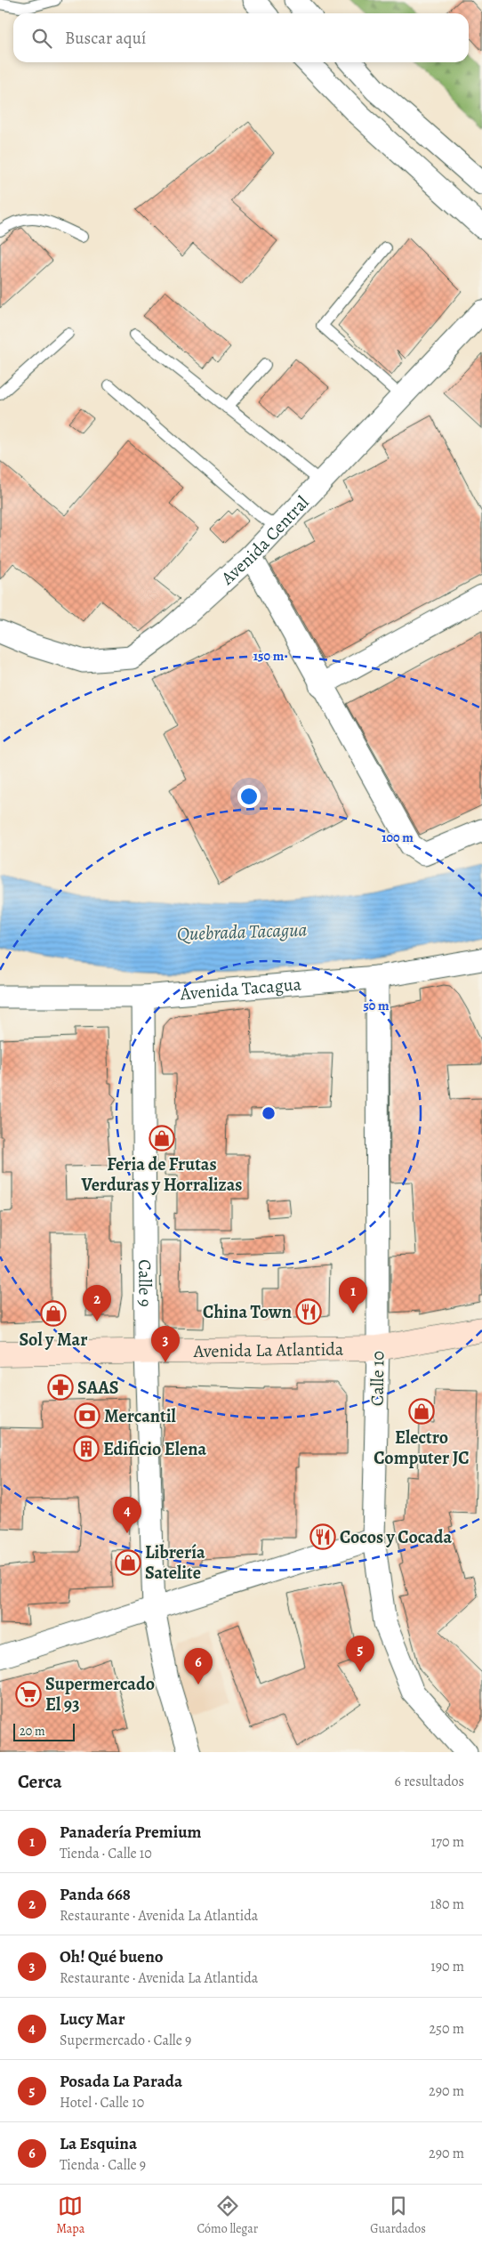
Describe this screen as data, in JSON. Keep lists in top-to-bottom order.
{
  "streets": {
    "street": [
      "Avenida Central",
      "Avenida Tacagua",
      "Calle 9",
      "Avenida La Atlantida",
      "Calle 10"
    ]
  },
  "crossings": [
    ["Avenida Tacagua", "Calle 9"],
    ["Avenida Tacagua", "Calle 10"],
    ["Calle 9", "Avenida La Atlantida"],
    ["Avenida La Atlantida", "Calle 10"]
  ],
  "water": ["Quebrada Tacagua"],
  "places": {
    "shop": [
      "Feria de Frutas Verduras y Horralizas",
      "Sol y Mar",
      "Electro Computer JC",
      "Librería Satelite"
    ],
    "restaurant": ["China Town", "Cocos y Cocada"],
    "pharmacy": ["SAAS"],
    "bank": ["Mercantil"],
    "building": ["Edificio Elena"],
    "supermarket": ["Supermercado El 93"]
  },
  "scale_bar": "20 m",
  "page": {
    "search": "Buscar aquí",
    "pins": [
      "1",
      "2",
      "3",
      "4",
      "5",
      "6"
    ],
    "scale": "20 m",
    "heading": ["Cerca", "6 resultados"],
    "list": [
      {
        "mark": "1",
        "name": "Panadería Premium",
        "note": "Tienda · Calle 10",
        "value": "170 m"
      },
      {
        "mark": "2",
        "name": "Panda 668",
        "note": "Restaurante · Avenida La Atlantida",
        "value": "180 m"
      },
      {
        "mark": "3",
        "name": "Oh! Qué bueno",
        "note": "Restaurante · Avenida La Atlantida",
        "value": "190 m"
      },
      {
        "mark": "4",
        "name": "Lucy Mar",
        "note": "Supermercado · Calle 9",
        "value": "250 m"
      },
      {
        "mark": "5",
        "name": "Posada La Parada",
        "note": "Hotel · Calle 10",
        "value": "290 m"
      },
      {
        "mark": "6",
        "name": "La Esquina",
        "note": "Tienda · Calle 9",
        "value": "290 m"
      }
    ],
    "nav": ["Mapa", "Cómo llegar", "Guardados"]
  },
  "rings": ["150 m", "100 m", "50 m"]
}
